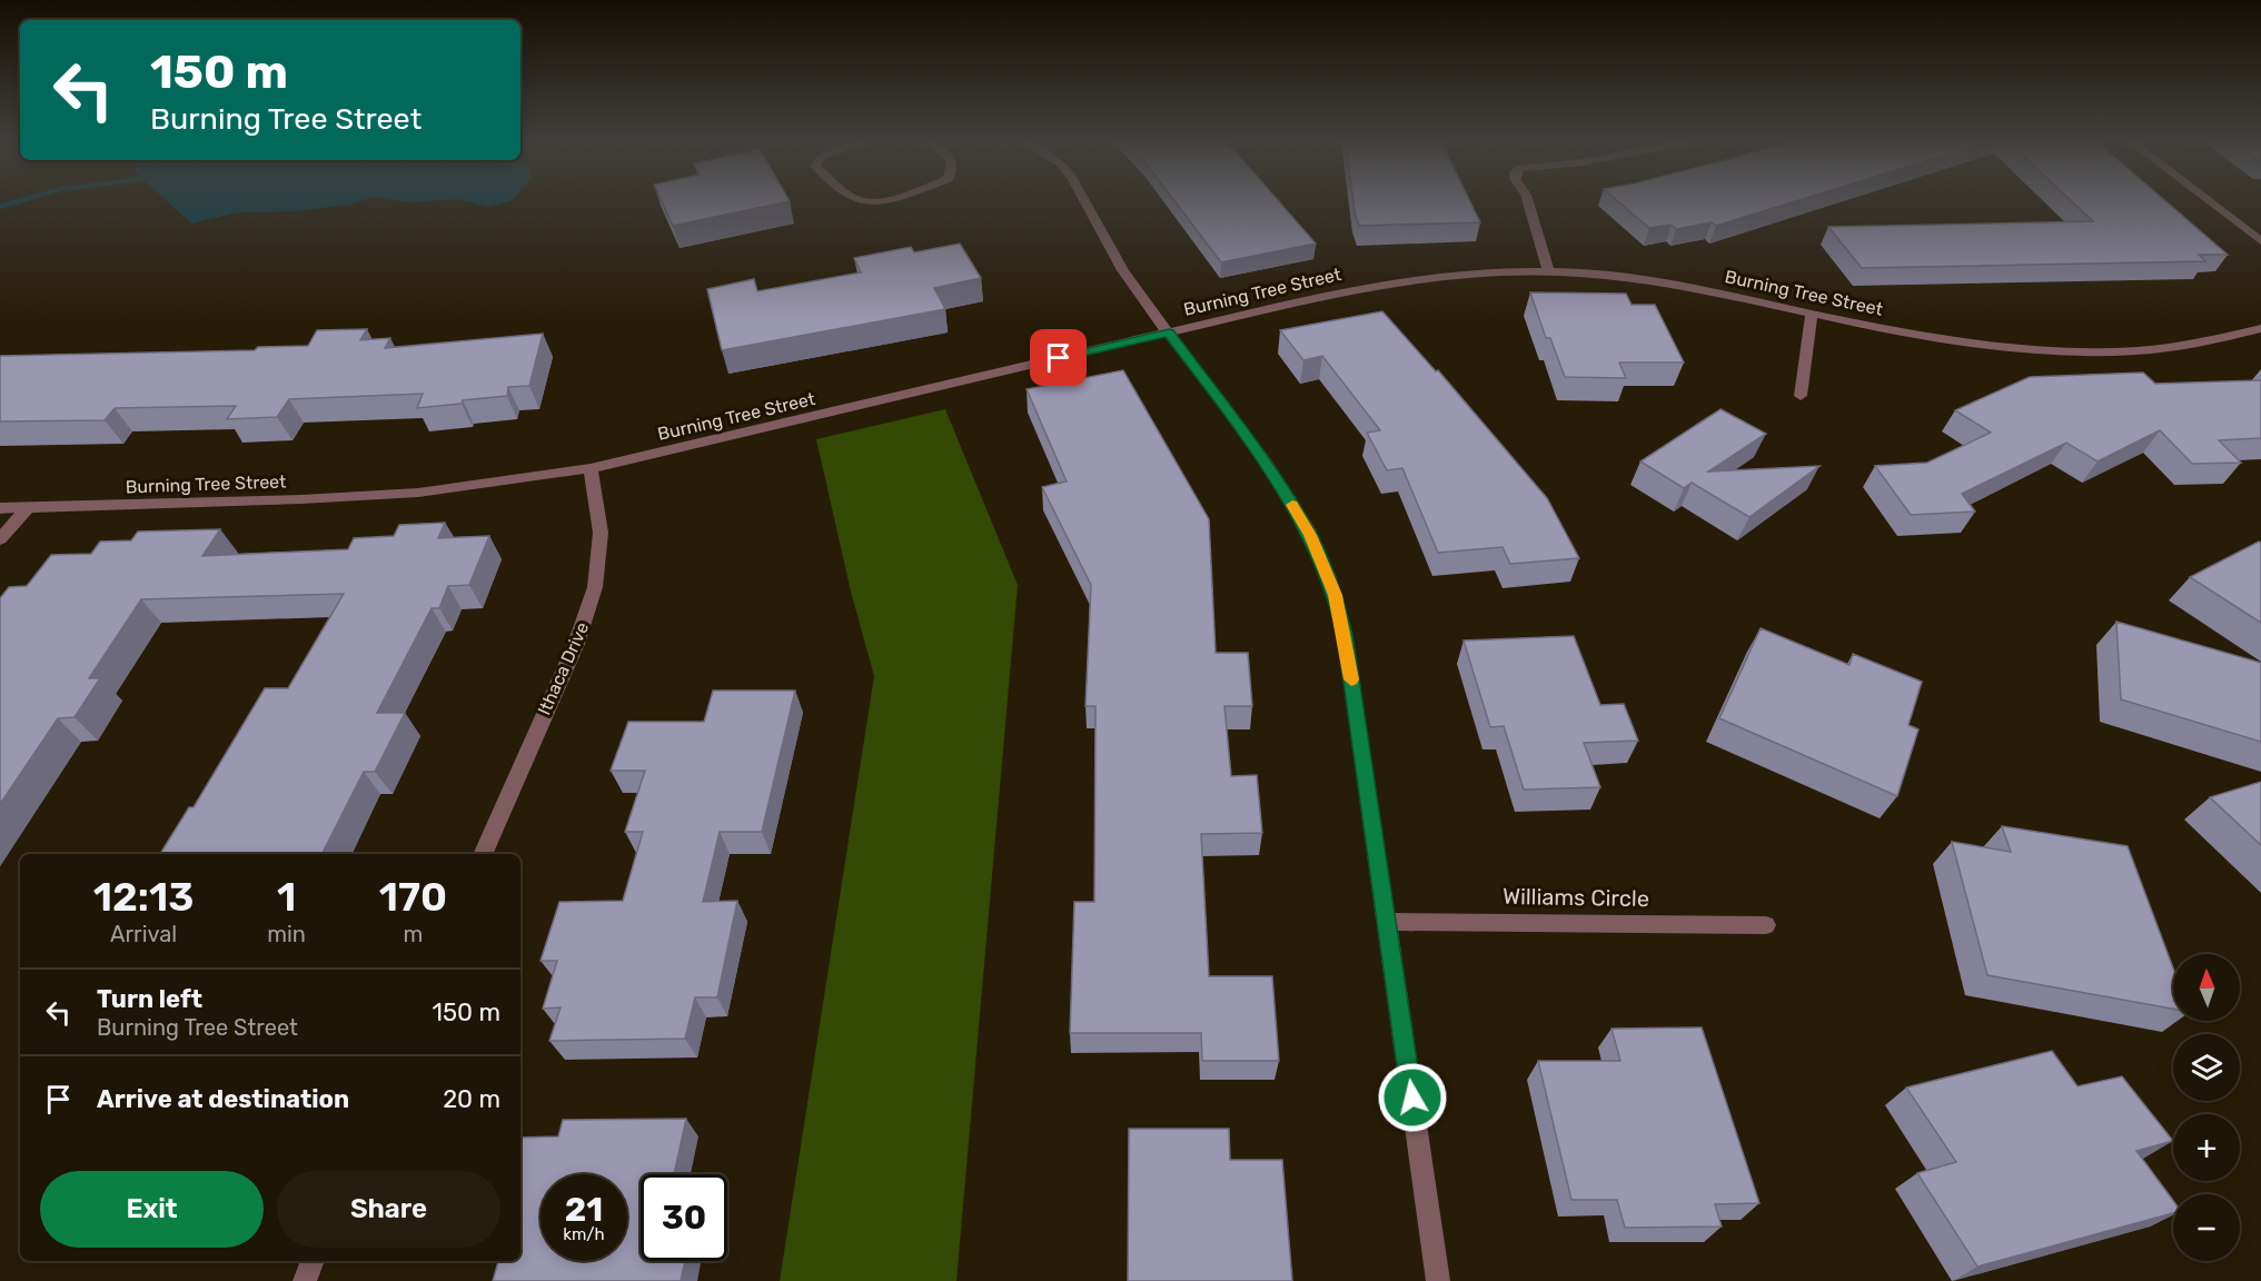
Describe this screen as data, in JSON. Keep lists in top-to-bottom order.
{
  "streets": {
    "street": ["Burning Tree Street", "Ithaca Drive", "Williams Circle"]
  },
  "crossings": [
    ["Burning Tree Street", "Ithaca Drive"]
  ],
  "north": "top",
  "page": {
    "turn": ["150 m", "Burning Tree Street"],
    "eta": [
      "12:13",
      "Arrival",
      "1",
      "min",
      "170",
      "m"
    ],
    "map_buttons": ["+", "−"],
    "list": [
      {
        "name": "Turn left",
        "note": "Burning Tree Street",
        "value": "150 m"
      },
      {
        "name": "Arrive at destination",
        "value": "20 m"
      }
    ],
    "buttons": ["Exit", "Share"],
    "speed": "21 km/h",
    "limit": "30"
  }
}
